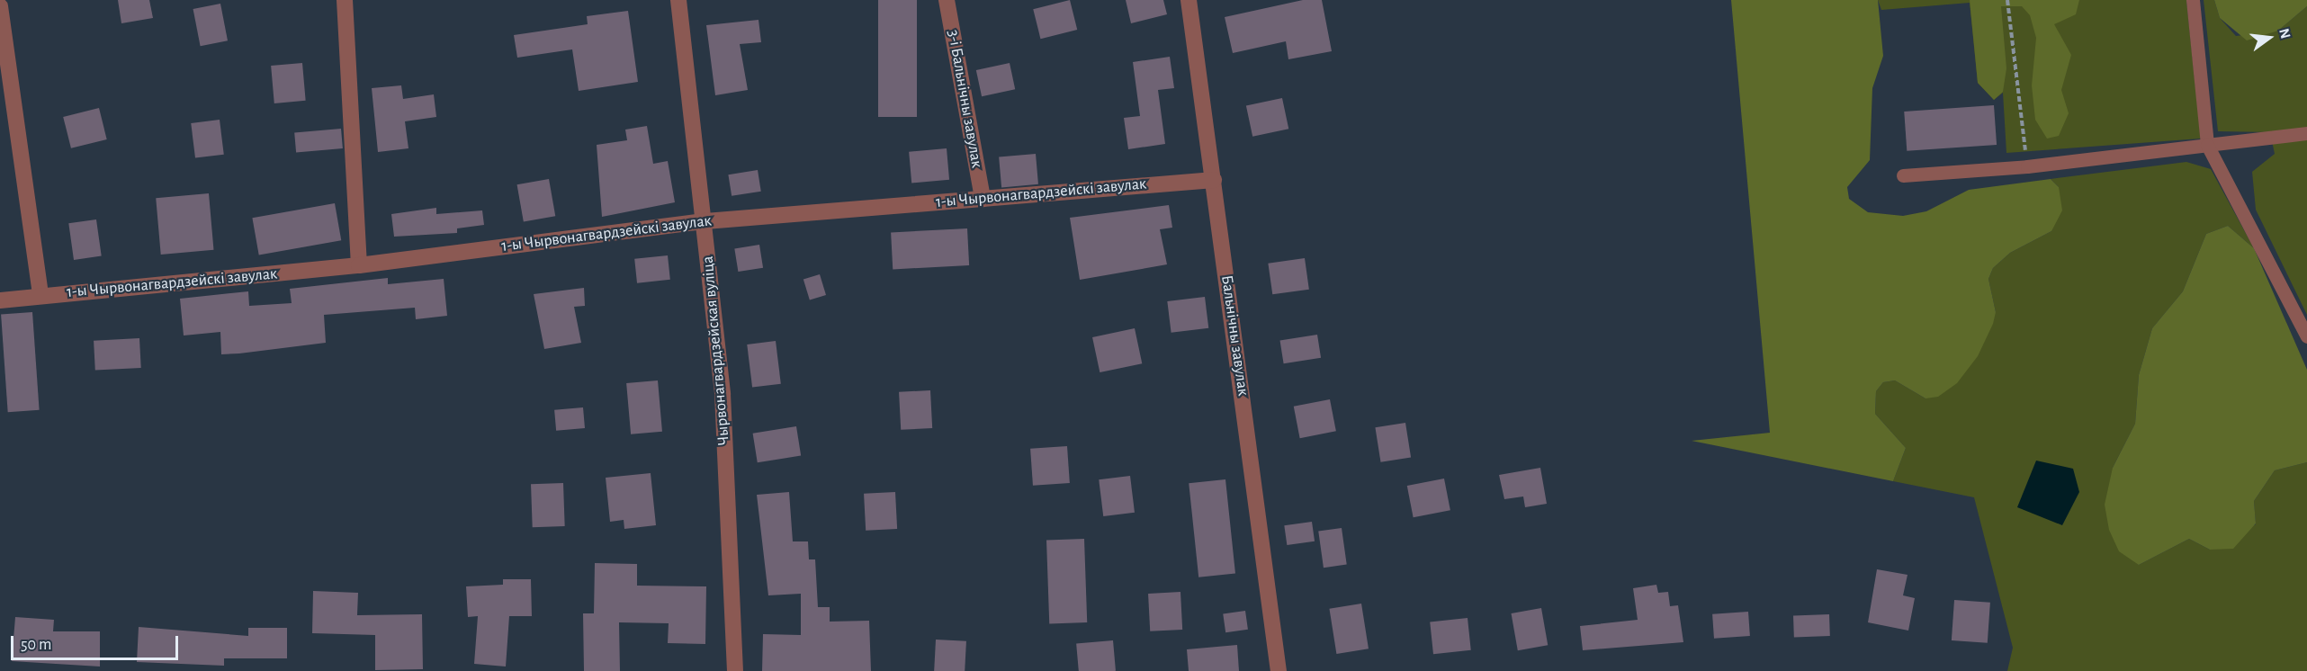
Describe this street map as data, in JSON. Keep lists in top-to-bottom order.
{
  "streets": {
    "street": [
      "3-і Бальнічны завулак",
      "1-ы Чырвонагвардзейскі завулак",
      "Бальнічны завулак",
      "Чырвонагвардзейская вуліца"
    ]
  },
  "crossings": [
    ["3-і Бальнічны завулак", "1-ы Чырвонагвардзейскі завулак"],
    ["1-ы Чырвонагвардзейскі завулак", "Бальнічны завулак"],
    ["1-ы Чырвонагвардзейскі завулак", "Чырвонагвардзейская вуліца"]
  ],
  "scale_bar": "50 m",
  "north": "right"
}
